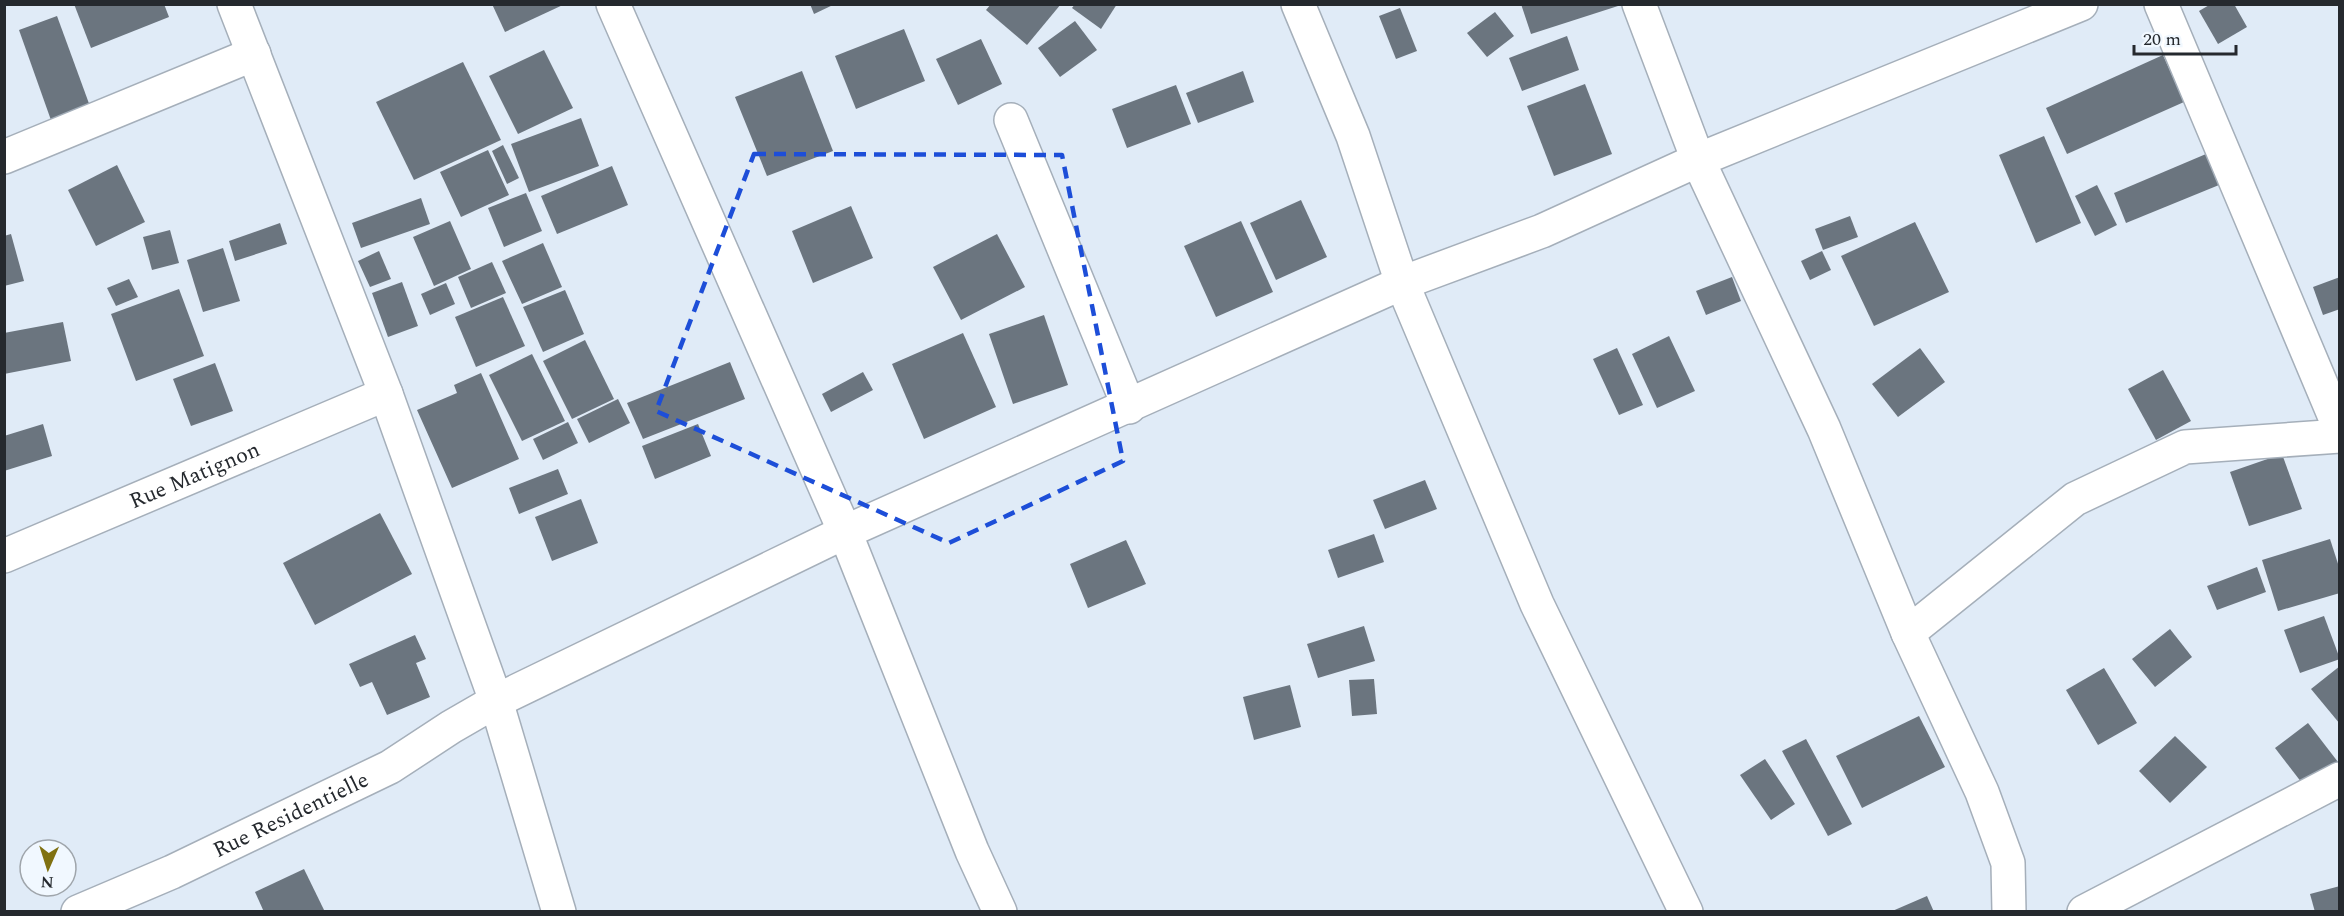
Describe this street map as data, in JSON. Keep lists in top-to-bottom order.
{
  "streets": {
    "street": ["Rue Matignon", "Rue Residentielle"]
  },
  "scale_bar": "20 m",
  "north": "bottom"
}
